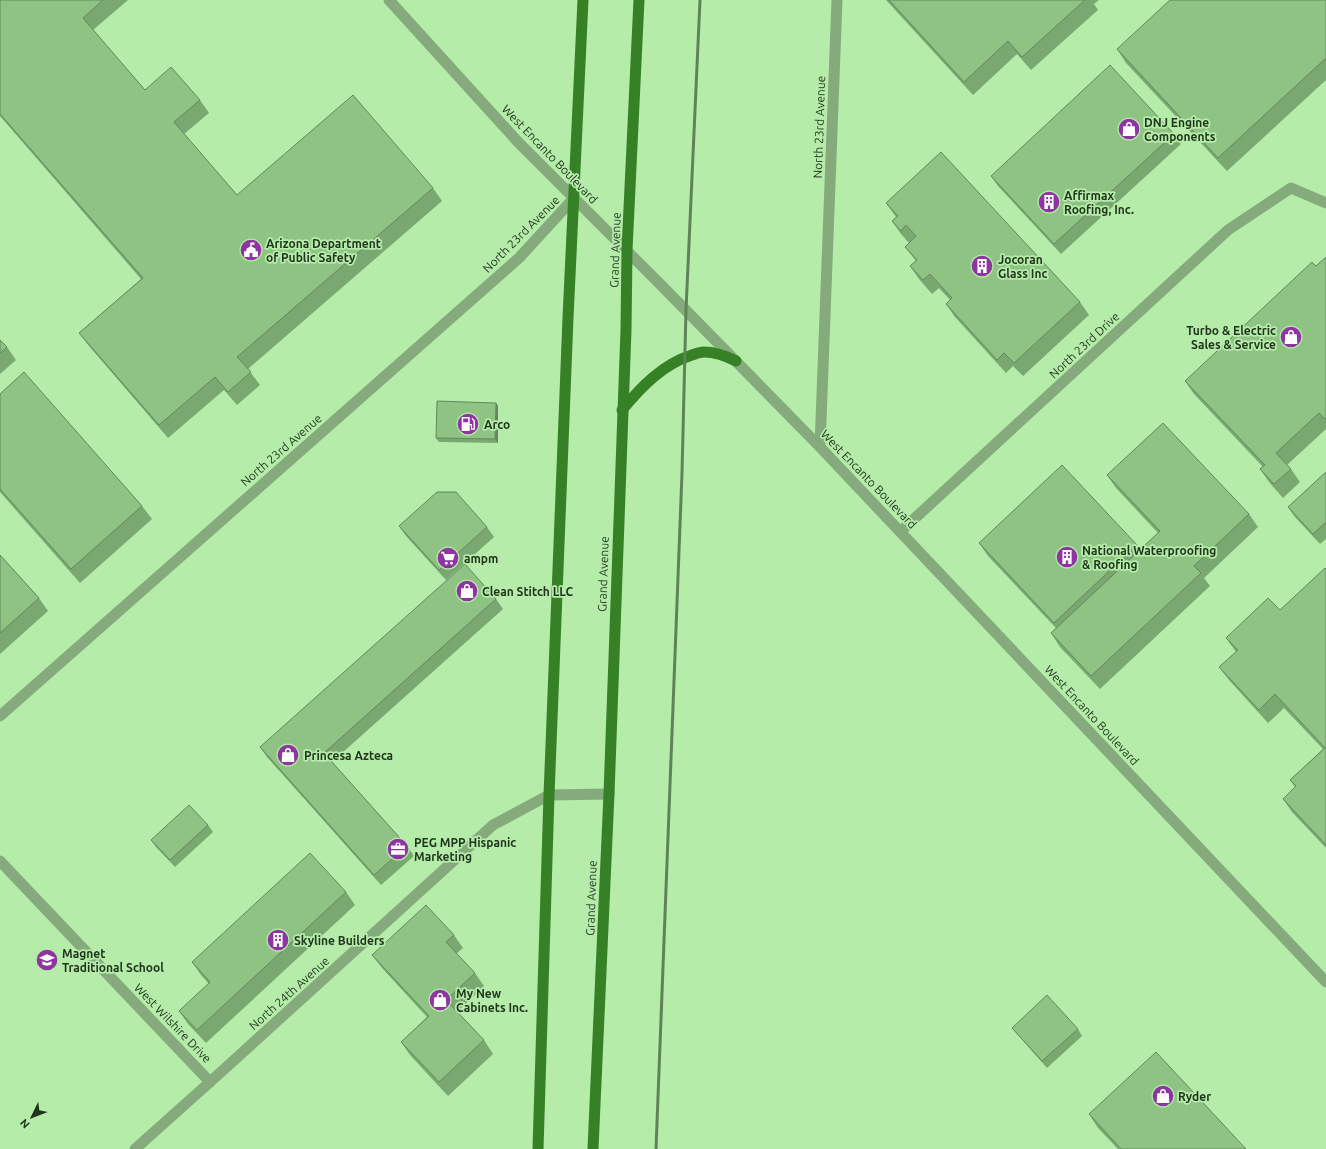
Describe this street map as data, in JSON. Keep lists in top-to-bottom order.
{
  "streets": {
    "main road": ["Grand Avenue"],
    "street": [
      "North 23rd Avenue",
      "West Encanto Boulevard",
      "North 23rd Drive",
      "North 24th Avenue",
      "West Wilshire Drive"
    ]
  },
  "crossings": [
    ["North 23rd Avenue", "West Encanto Boulevard"],
    ["West Encanto Boulevard", "Grand Avenue"],
    ["West Encanto Boulevard", "North 23rd Drive"],
    ["Grand Avenue", "North 24th Avenue"],
    ["North 24th Avenue", "West Wilshire Drive"]
  ],
  "places": {
    "shop": [
      "DNJ Engine Components",
      "Turbo & Electric Sales & Service",
      "Clean Stitch LLC",
      "Princesa Azteca",
      "My New Cabinets Inc.",
      "Ryder"
    ],
    "building": [
      "Affirmax Roofing, Inc.",
      "Jocoran Glass Inc",
      "National Waterproofing & Roofing",
      "Skyline Builders"
    ],
    "public building": ["Arizona Department of Public Safety"],
    "fuel station": ["Arco"],
    "supermarket": ["ampm"],
    "office": ["PEG MPP Hispanic Marketing"],
    "school or university": ["Magnet Traditional School"]
  },
  "north": "bottom left"
}
